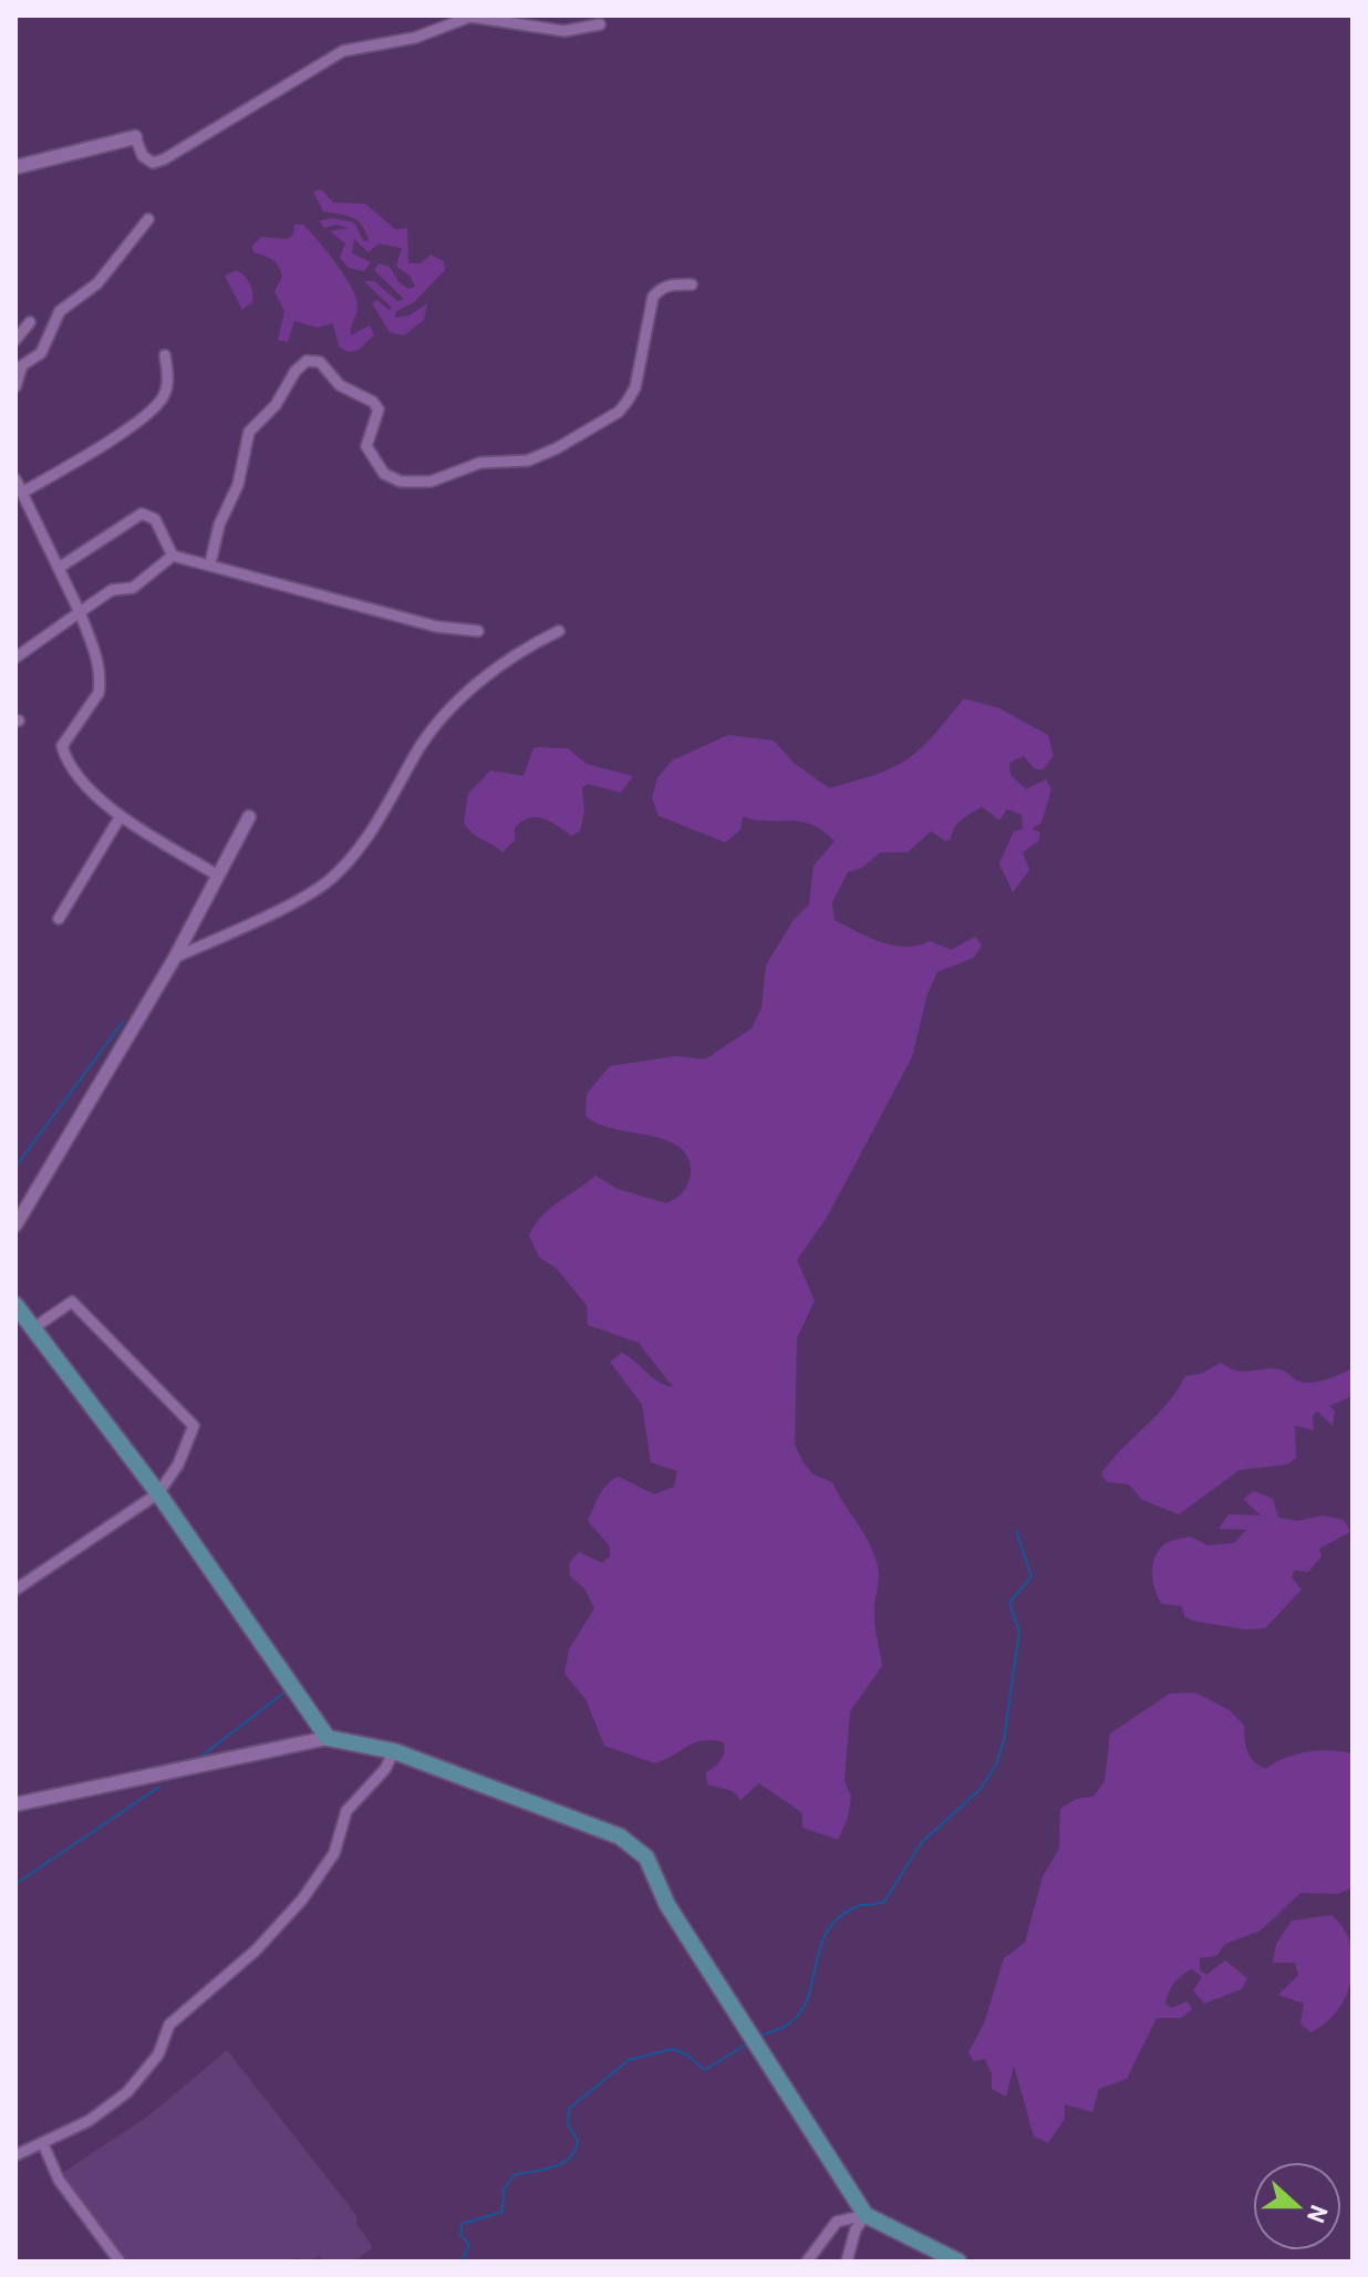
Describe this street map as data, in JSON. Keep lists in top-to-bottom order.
{
  "north": "right"
}
